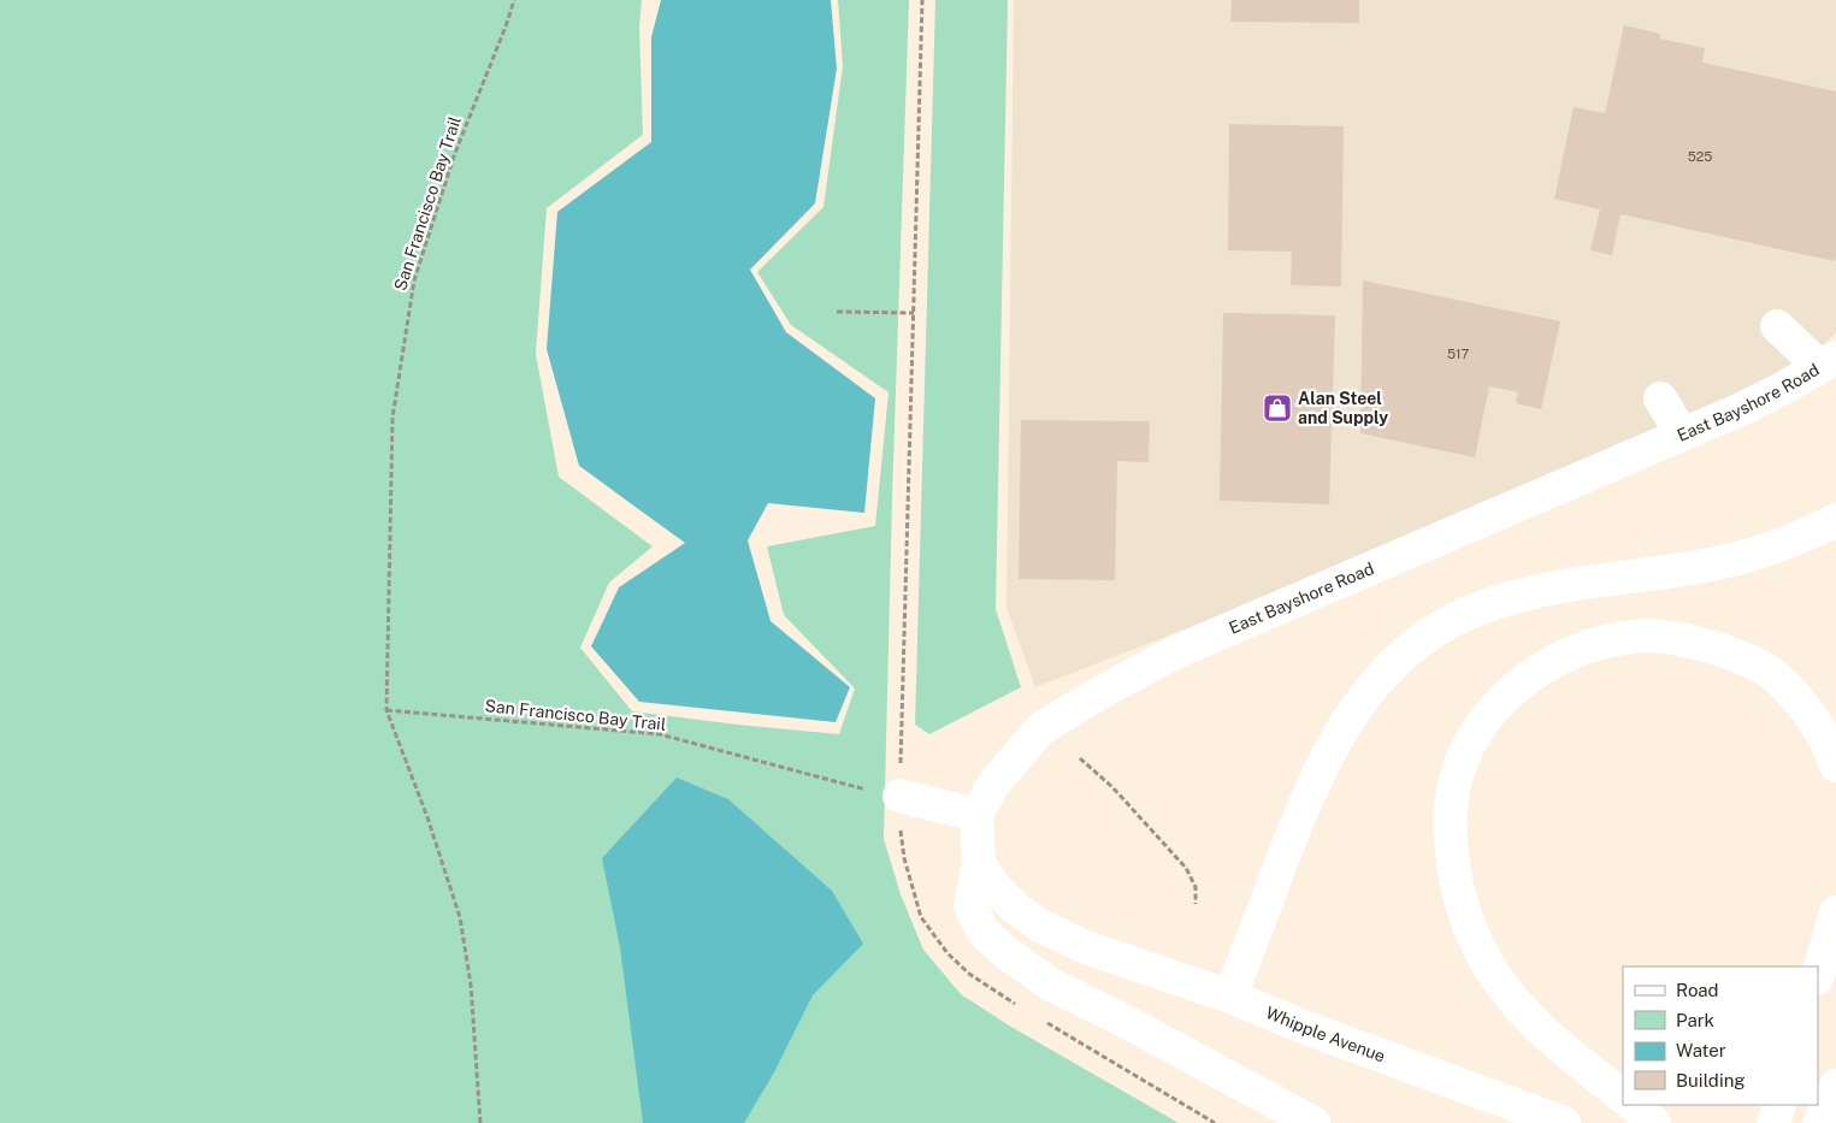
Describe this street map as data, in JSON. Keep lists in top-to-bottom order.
{
  "streets": {
    "main road": ["East Bayshore Road", "Whipple Avenue"],
    "path": ["San Francisco Bay Trail"]
  },
  "crossings": [
    ["East Bayshore Road", "Whipple Avenue"]
  ],
  "places": {
    "shop": ["Alan Steel and Supply"]
  },
  "house_numbers": ["525", "517"],
  "legend": [
    "Road",
    "Park",
    "Water",
    "Building"
  ]
}
